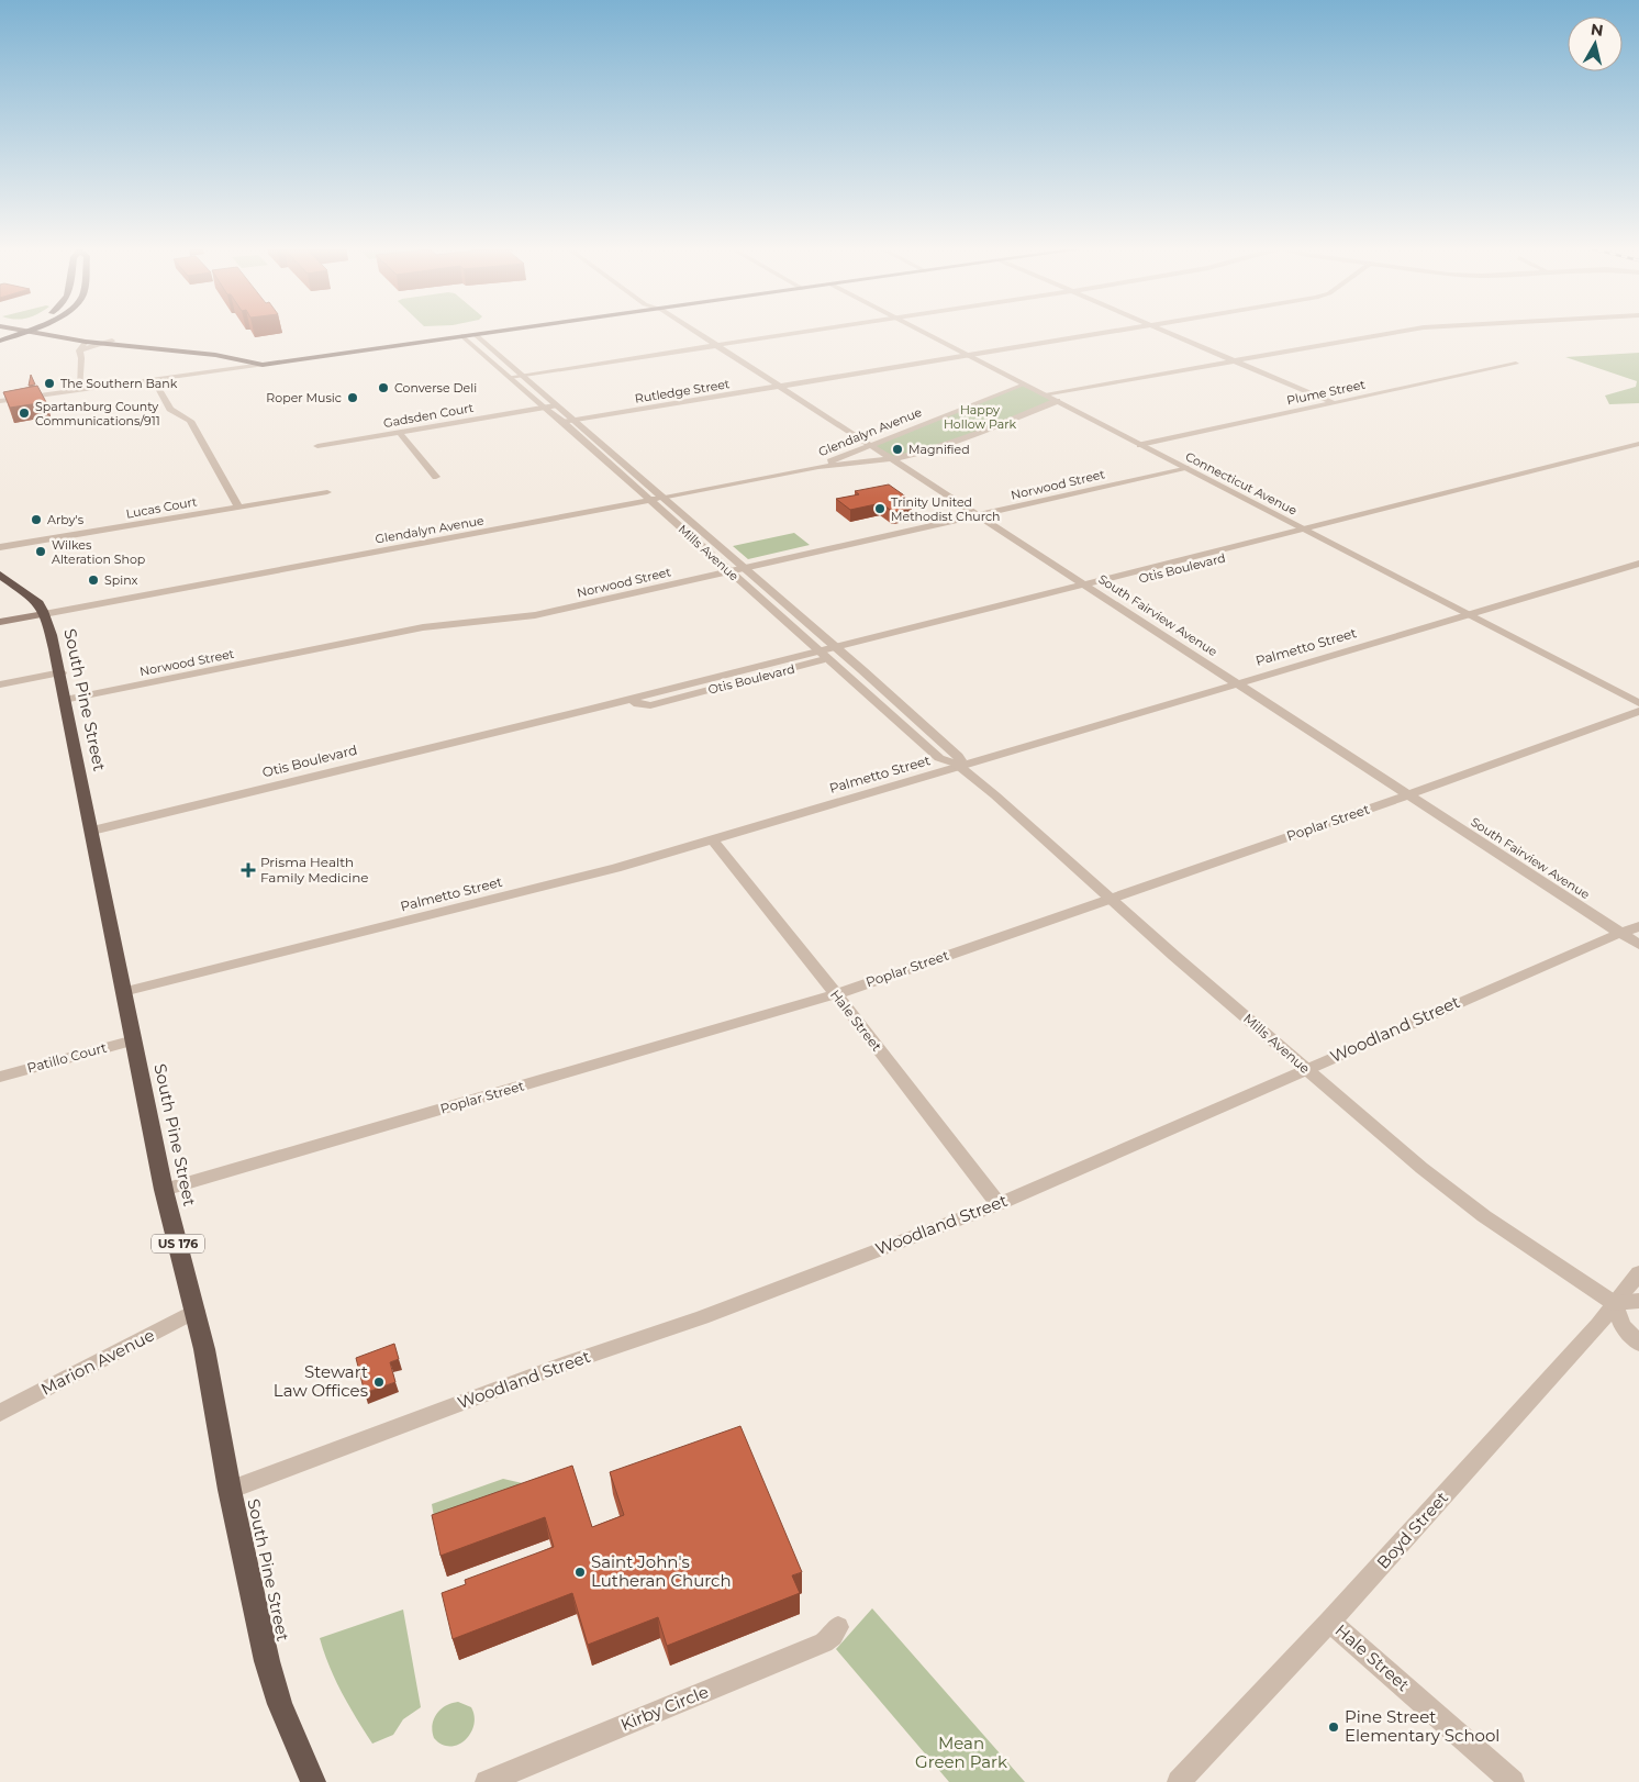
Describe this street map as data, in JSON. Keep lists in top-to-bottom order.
{
  "streets": {
    "highway": ["South Pine Street", "US 176"],
    "street": [
      "Rutledge Street",
      "Plume Street",
      "Gadsden Court",
      "Glendalyn Avenue",
      "Connecticut Avenue",
      "Norwood Street",
      "Lucas Court",
      "Mills Avenue",
      "Otis Boulevard",
      "South Fairview Avenue",
      "Palmetto Street",
      "Poplar Street",
      "Hale Street",
      "Woodland Street",
      "Patillo Court",
      "Marion Avenue",
      "Boyd Street",
      "Kirby Circle"
    ]
  },
  "crossings": [
    ["Rutledge Street", "Connecticut Avenue"],
    ["Rutledge Street", "Mills Avenue"],
    ["Rutledge Street", "South Fairview Avenue"],
    ["Plume Street", "Connecticut Avenue"],
    ["Gadsden Court", "Mills Avenue"],
    ["Glendalyn Avenue", "Connecticut Avenue"],
    ["Glendalyn Avenue", "Mills Avenue"],
    ["Glendalyn Avenue", "South Fairview Avenue"],
    ["Glendalyn Avenue", "South Pine Street"],
    ["Connecticut Avenue", "Norwood Street"],
    ["Connecticut Avenue", "Otis Boulevard"],
    ["Connecticut Avenue", "Palmetto Street"],
    ["Norwood Street", "Mills Avenue"],
    ["Norwood Street", "South Fairview Avenue"],
    ["Norwood Street", "South Pine Street"],
    ["Mills Avenue", "Otis Boulevard"],
    ["Mills Avenue", "Palmetto Street"],
    ["Mills Avenue", "Poplar Street"],
    ["Mills Avenue", "Woodland Street"],
    ["Mills Avenue", "Boyd Street"],
    ["Otis Boulevard", "South Fairview Avenue"],
    ["Otis Boulevard", "South Pine Street"],
    ["South Fairview Avenue", "Palmetto Street"],
    ["South Fairview Avenue", "Poplar Street"],
    ["South Fairview Avenue", "Woodland Street"],
    ["Palmetto Street", "South Pine Street"],
    ["Palmetto Street", "Hale Street"],
    ["South Pine Street", "Poplar Street"],
    ["South Pine Street", "Woodland Street"],
    ["South Pine Street", "Patillo Court"],
    ["South Pine Street", "Marion Avenue"],
    ["Poplar Street", "Hale Street"],
    ["Hale Street", "Woodland Street"],
    ["Hale Street", "Boyd Street"]
  ],
  "parks": ["Happy Hollow Park", "Mean Green Park"],
  "places": {
    "other": [
      "The Southern Bank",
      "Converse Deli",
      "Roper Music",
      "Spartanburg County Communications/911",
      "Magnified",
      "Trinity United Methodist Church",
      "Arby's",
      "Wilkes Alteration Shop",
      "Spinx",
      "Stewart Law Offices",
      "Saint John's Lutheran Church",
      "Pine Street Elementary School"
    ],
    "health": ["Prisma Health Family Medicine"]
  },
  "north": "top"
}
